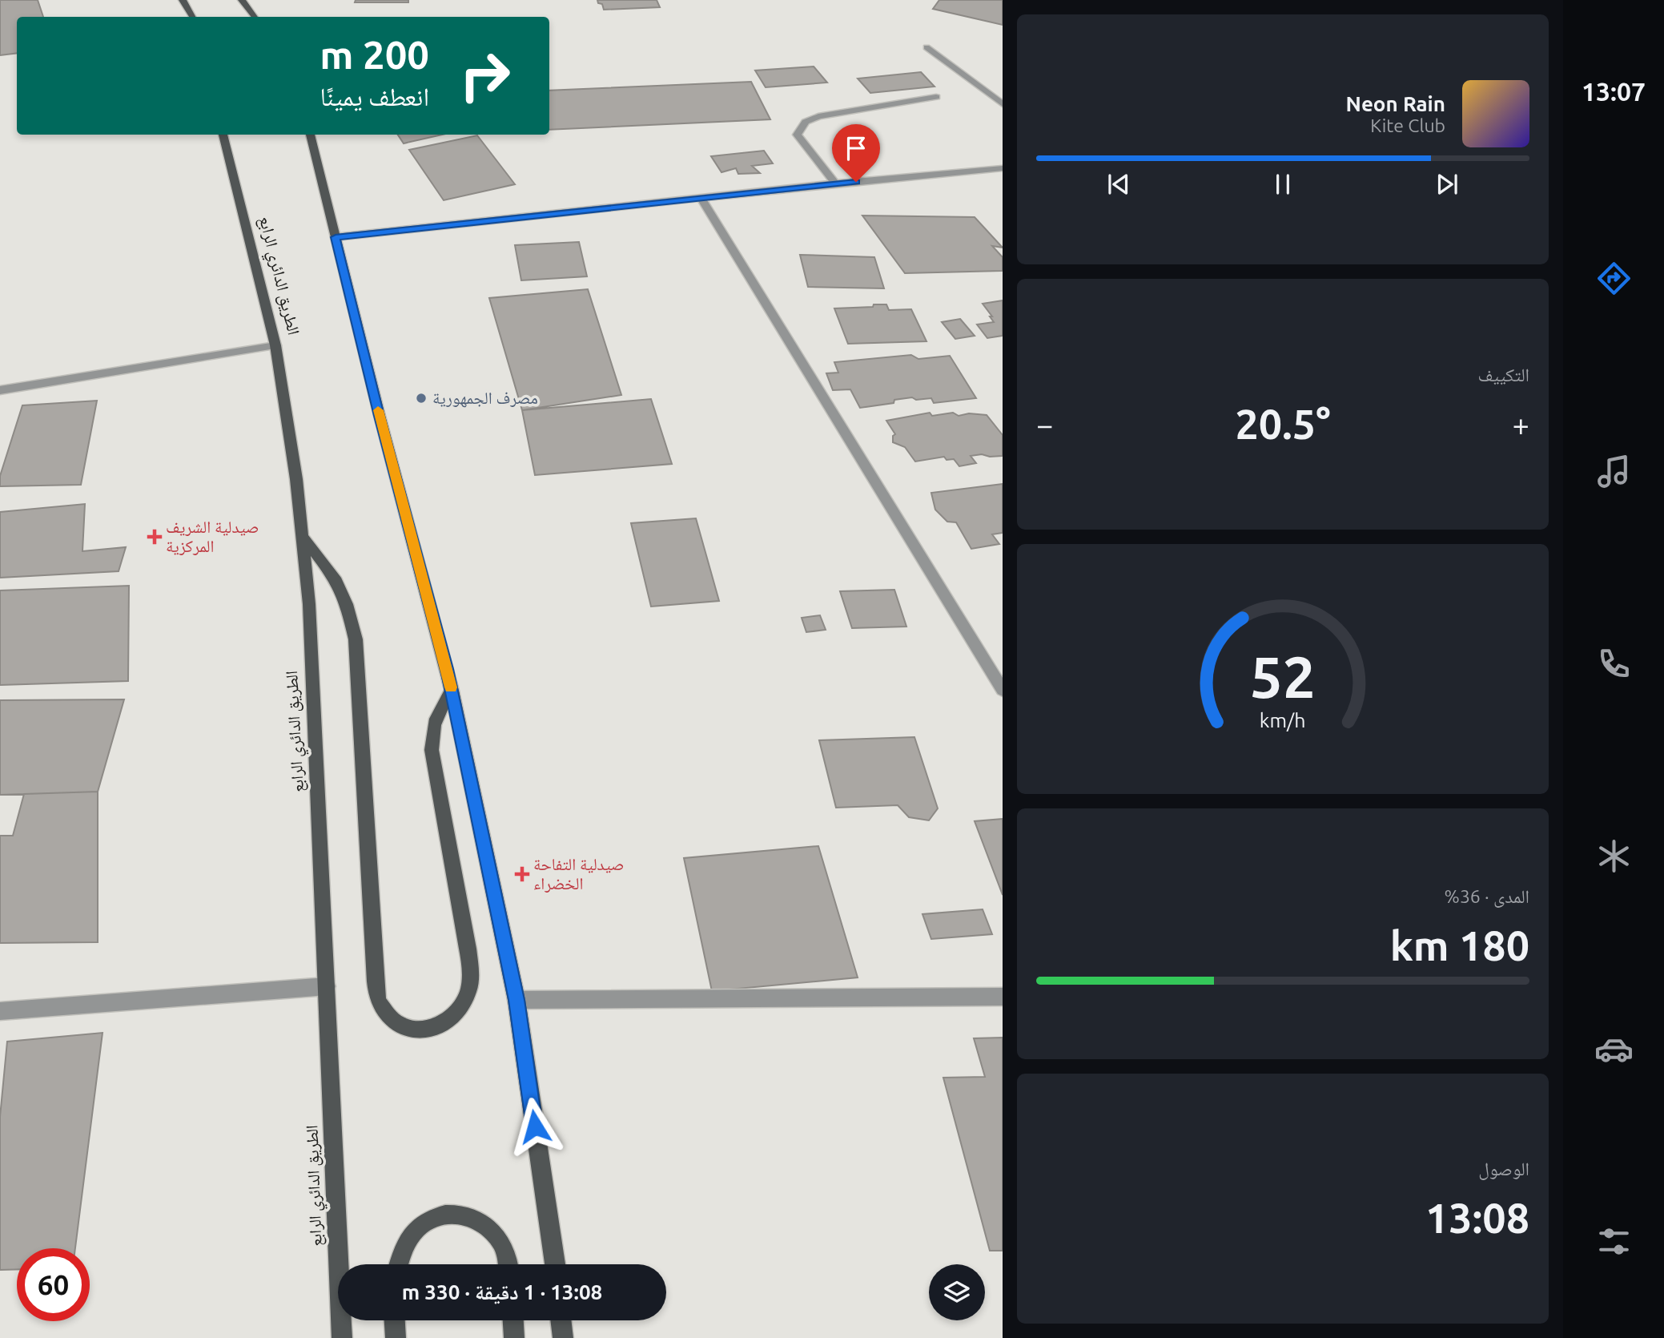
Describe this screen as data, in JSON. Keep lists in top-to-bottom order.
{
  "streets": {
    "main road": ["الطريق الدائري الرابع"]
  },
  "places": {
    "other": ["مصرف الجمهورية"],
    "health": ["صيدلية الشريف المركزية", "صيدلية التفاحة الخضراء"]
  },
  "page": {
    "tabs": "13:07",
    "turn": ["200 m", "انعطف يمينًا"],
    "song": ["Neon Rain", "Kite Club"],
    "tile": [
      "التكييف",
      ["المدى · 36%", "180 km"],
      ["الوصول", "13:08"]
    ],
    "heat": ["−", "20.5°", "+"],
    "limit": "60",
    "trip": "13:08 · 1 دقيقة · 330 m",
    "gauge": ["52", "km/h"]
  }
}
